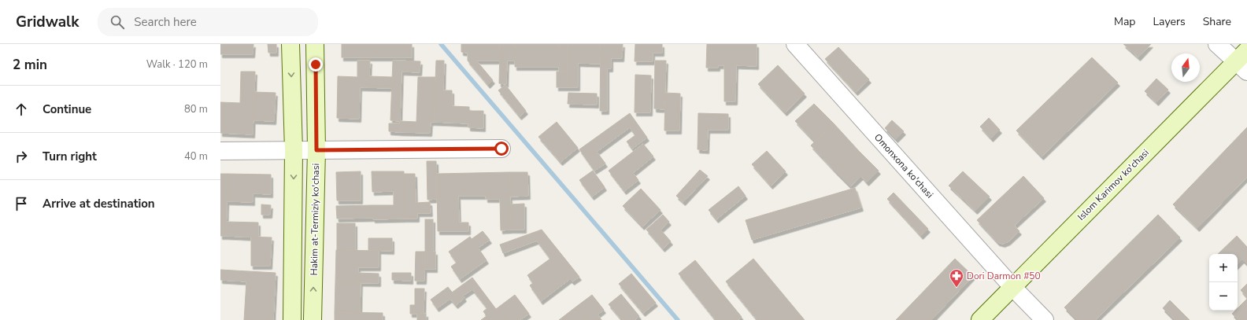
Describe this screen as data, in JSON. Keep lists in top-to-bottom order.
{
  "streets": {
    "main road": ["Islom Karimov ko'chasi", "Hakim at-Termiziy ko'chasi"],
    "street": ["Omonxona ko'chasi"]
  },
  "crossings": [
    ["Omonxona ko'chasi", "Islom Karimov ko'chasi"]
  ],
  "places": {
    "pharmacy": ["Dori Darmon #50"]
  },
  "north": "top",
  "page": {
    "header": "Gridwalk",
    "search": "Search here",
    "nav": ["Map", "Layers", "Share"],
    "heading": ["2 min", "Walk · 120 m"],
    "list": [
      ["Continue", "80 m"],
      ["Turn right", "40 m"],
      "Arrive at destination"
    ],
    "map_buttons": ["+", "−"]
  }
}
